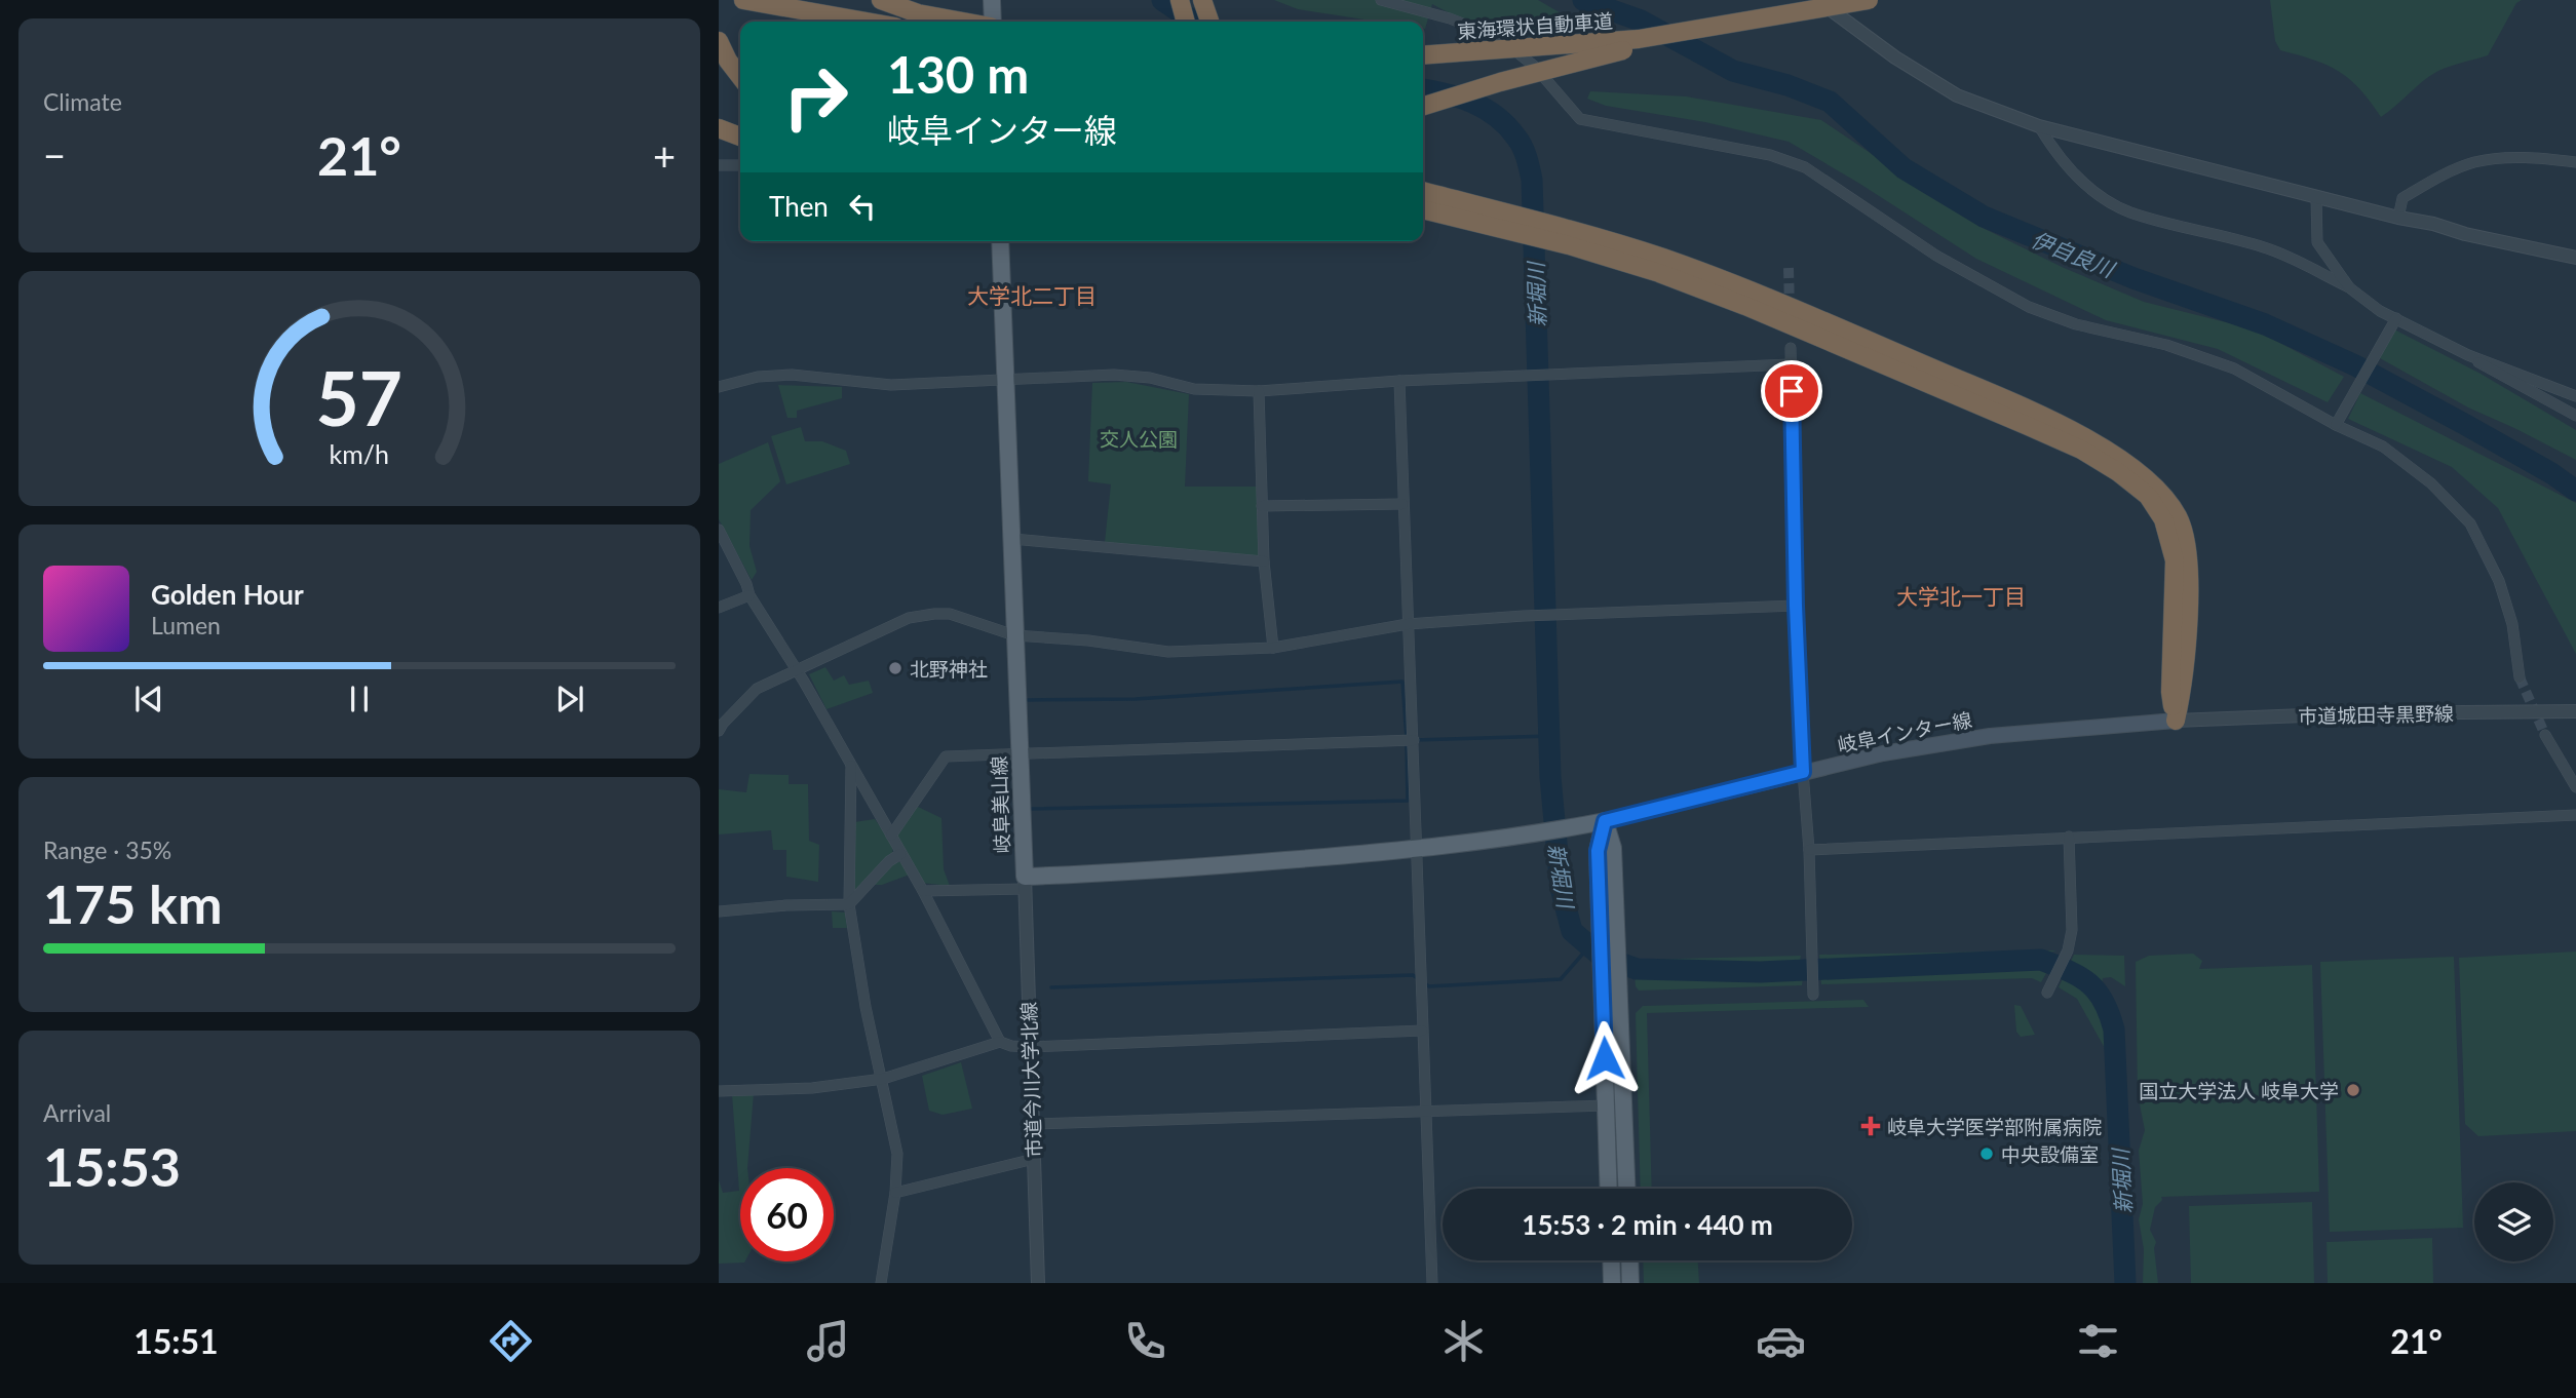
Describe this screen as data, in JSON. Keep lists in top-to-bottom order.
{
  "streets": {
    "highway": ["東海環状自動車道"],
    "main road": ["岐阜インター線", "岐阜美山線"],
    "street": ["市道城田寺黒野線", "市道今川大学北線"]
  },
  "crossings": [
    ["市道城田寺黒野線", "岐阜インター線"],
    ["岐阜インター線", "岐阜美山線"],
    ["岐阜美山線", "市道今川大学北線"]
  ],
  "districts": ["大学北二丁目", "大学北一丁目"],
  "water": ["伊自良川", "新堀川"],
  "parks": ["交人公園"],
  "places": {
    "other": ["北野神社", "国立大学法人 岐阜大学", "中央設備室"],
    "health": ["岐阜大学医学部附属病院"]
  },
  "page": {
    "tile": [
      "Climate",
      ["Range · 35%", "175 km"],
      ["Arrival", "15:53"]
    ],
    "turn": ["130 m", "岐阜インター線"],
    "heat": ["−", "21°", "+"],
    "then": "Then",
    "song": ["Golden Hour", "Lumen"],
    "limit": "60",
    "trip": "15:53 · 2 min · 440 m",
    "tabs": ["15:51", "21°"],
    "gauge": ["57", "km/h"]
  }
}
